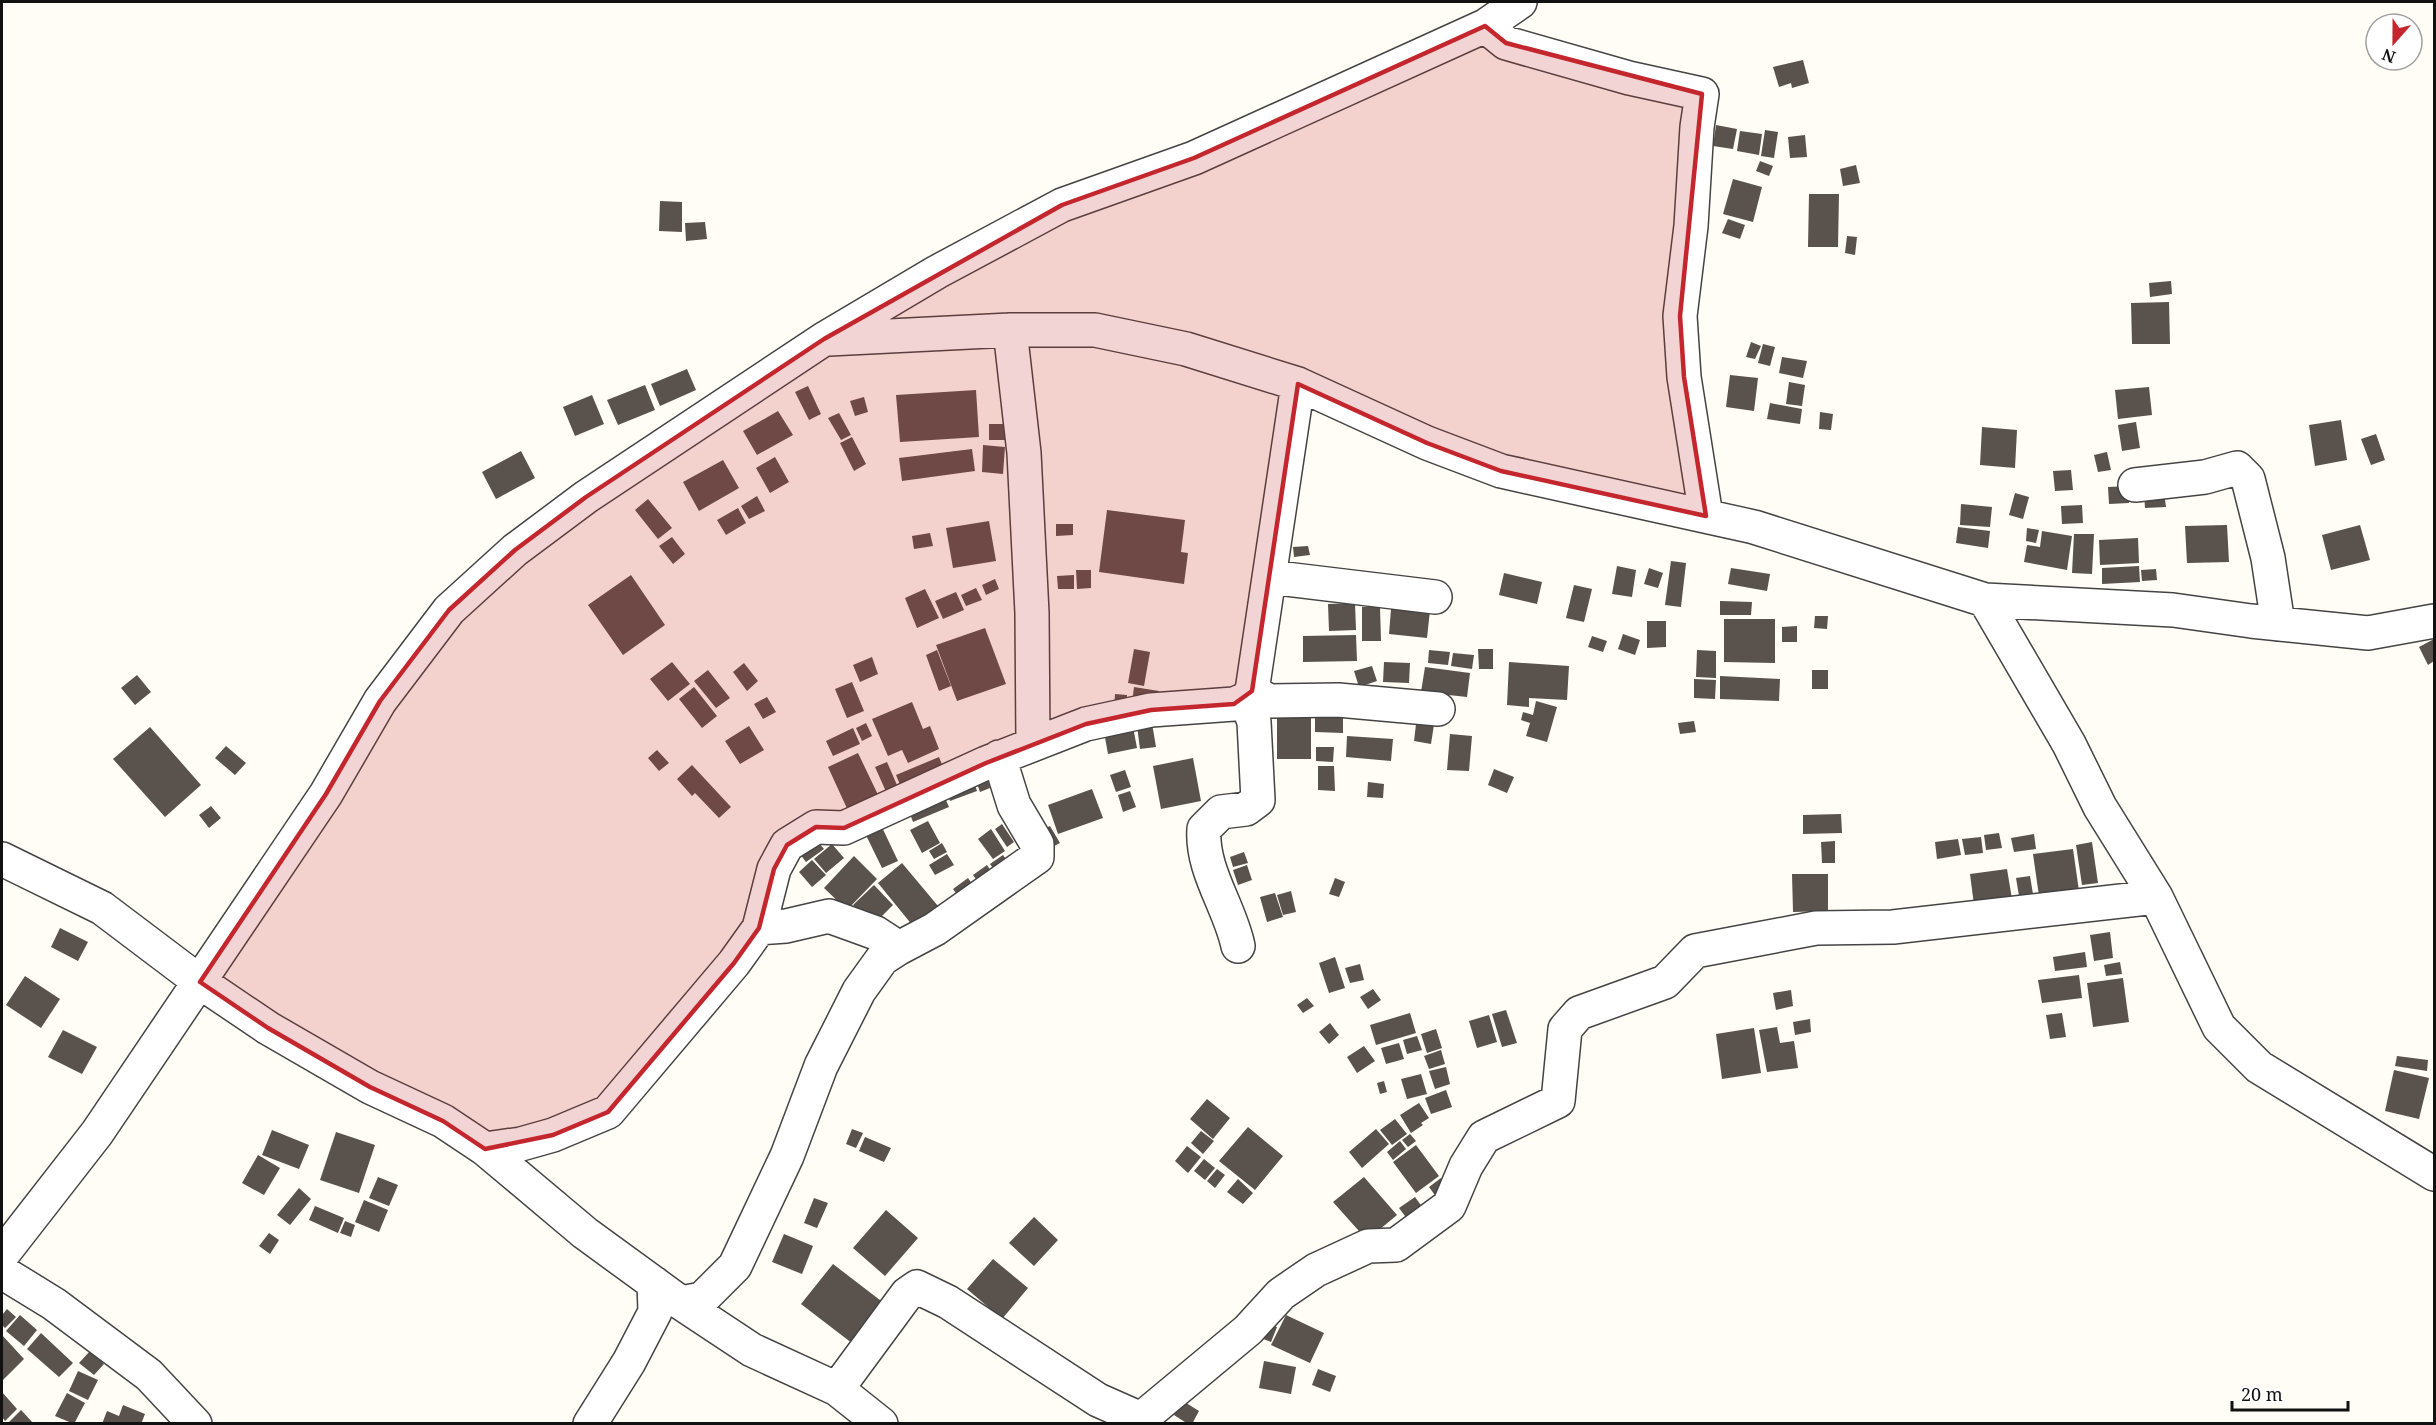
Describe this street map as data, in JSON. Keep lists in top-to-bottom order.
{
  "scale_bar": "20 m",
  "north": "bottom"
}
